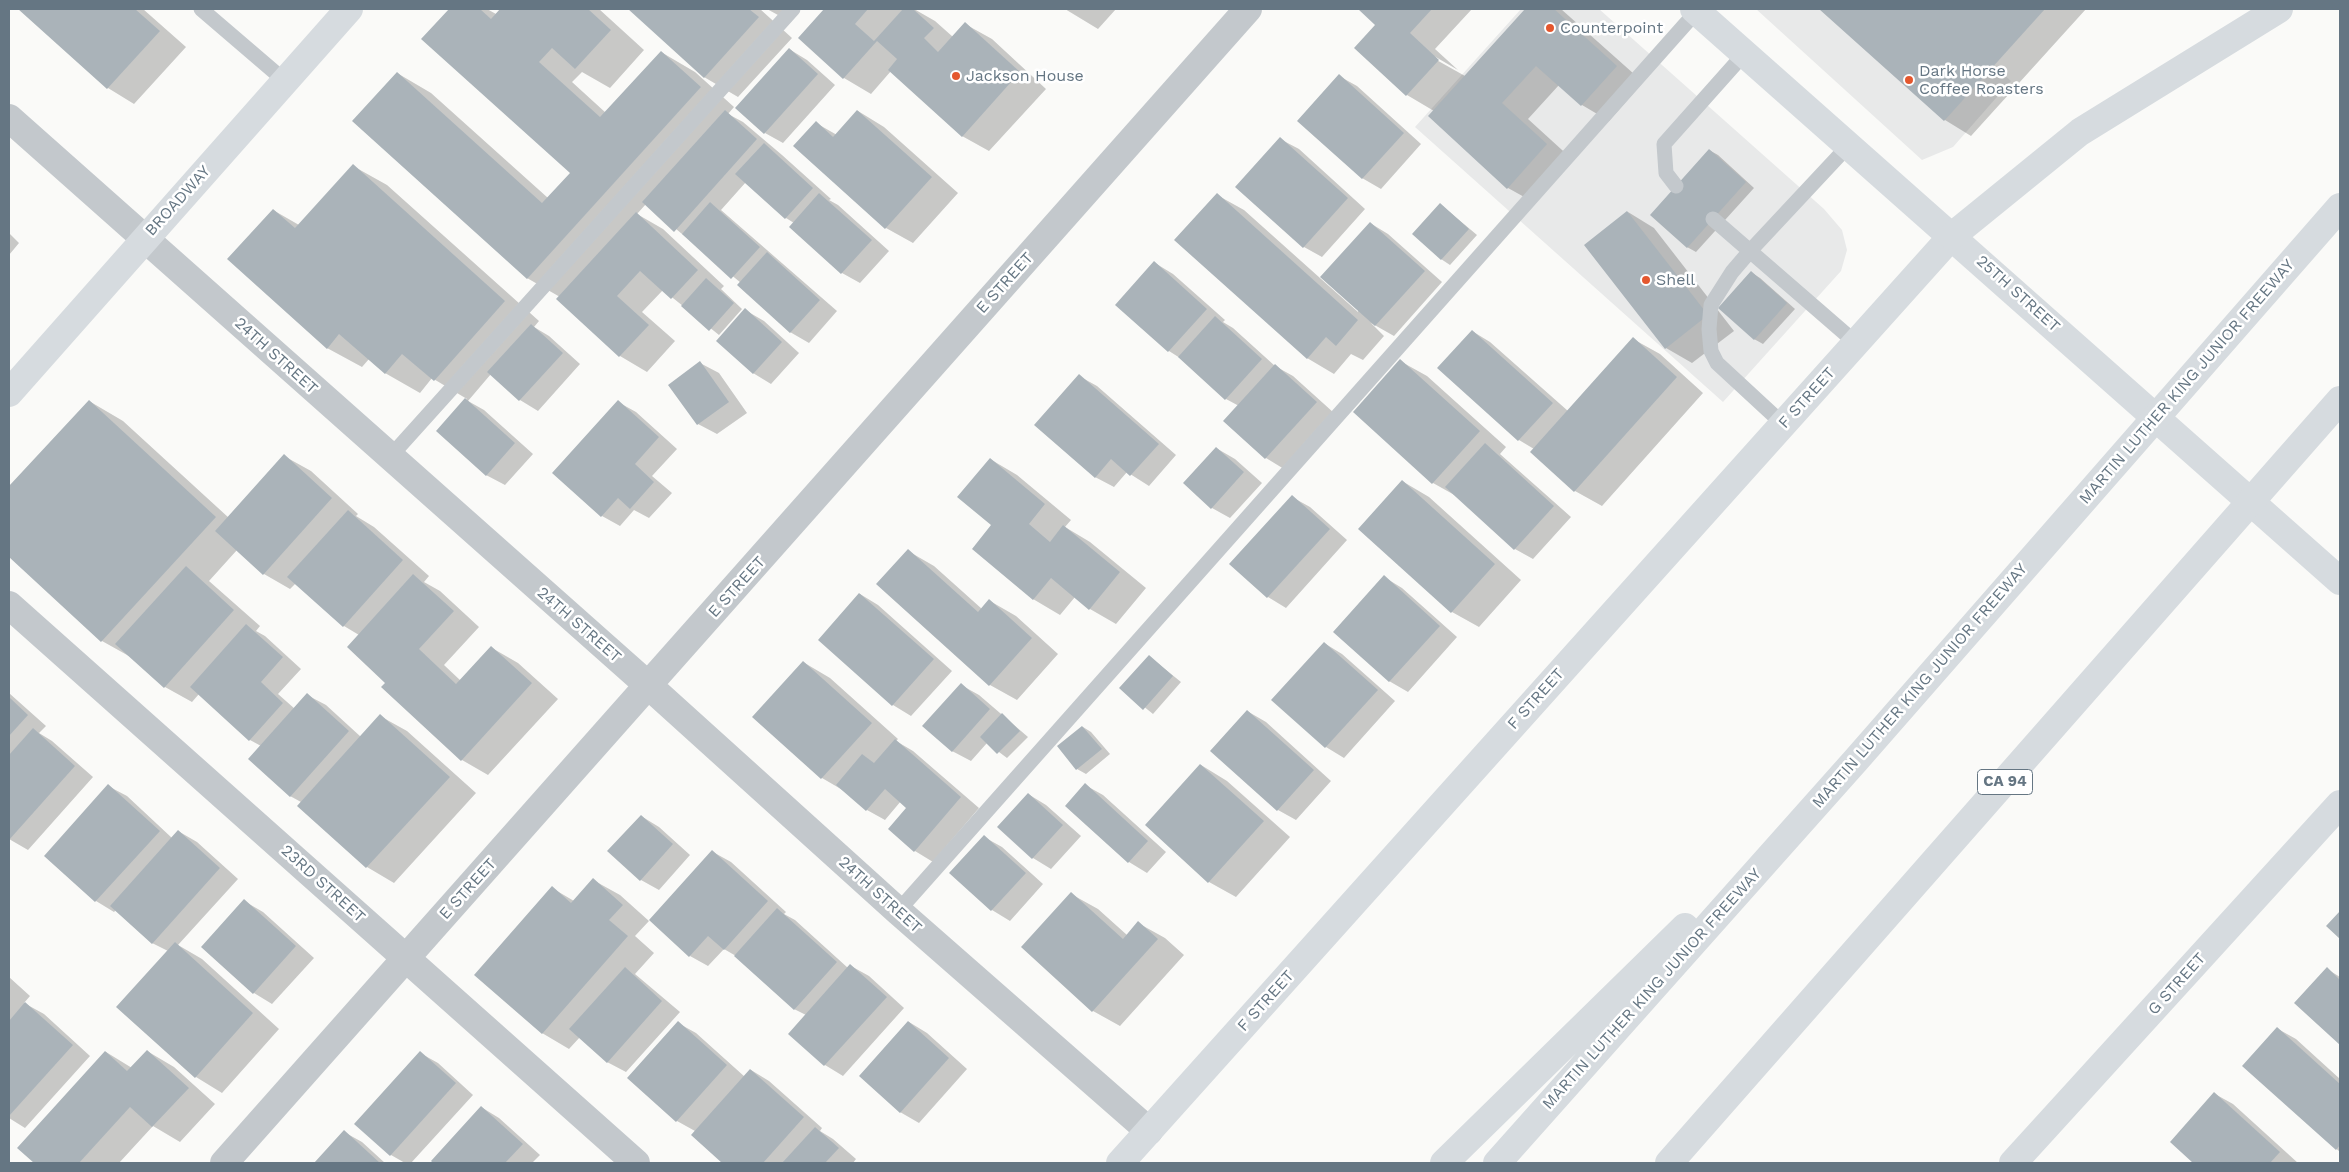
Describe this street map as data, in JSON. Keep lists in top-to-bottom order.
{
  "streets": {
    "main road": [
      "BROADWAY",
      "25TH STREET",
      "MARTIN LUTHER KING JUNIOR FREEWAY",
      "F STREET",
      "CA 94",
      "G STREET"
    ],
    "street": ["E STREET", "24TH STREET", "23RD STREET"]
  },
  "crossings": [
    ["BROADWAY", "24TH STREET"],
    ["E STREET", "24TH STREET"],
    ["E STREET", "23RD STREET"],
    ["25TH STREET", "F STREET"],
    ["24TH STREET", "F STREET"]
  ],
  "places": [
    "Counterpoint",
    "Jackson House",
    "Dark Horse Coffee Roasters",
    "Shell"
  ]
}
